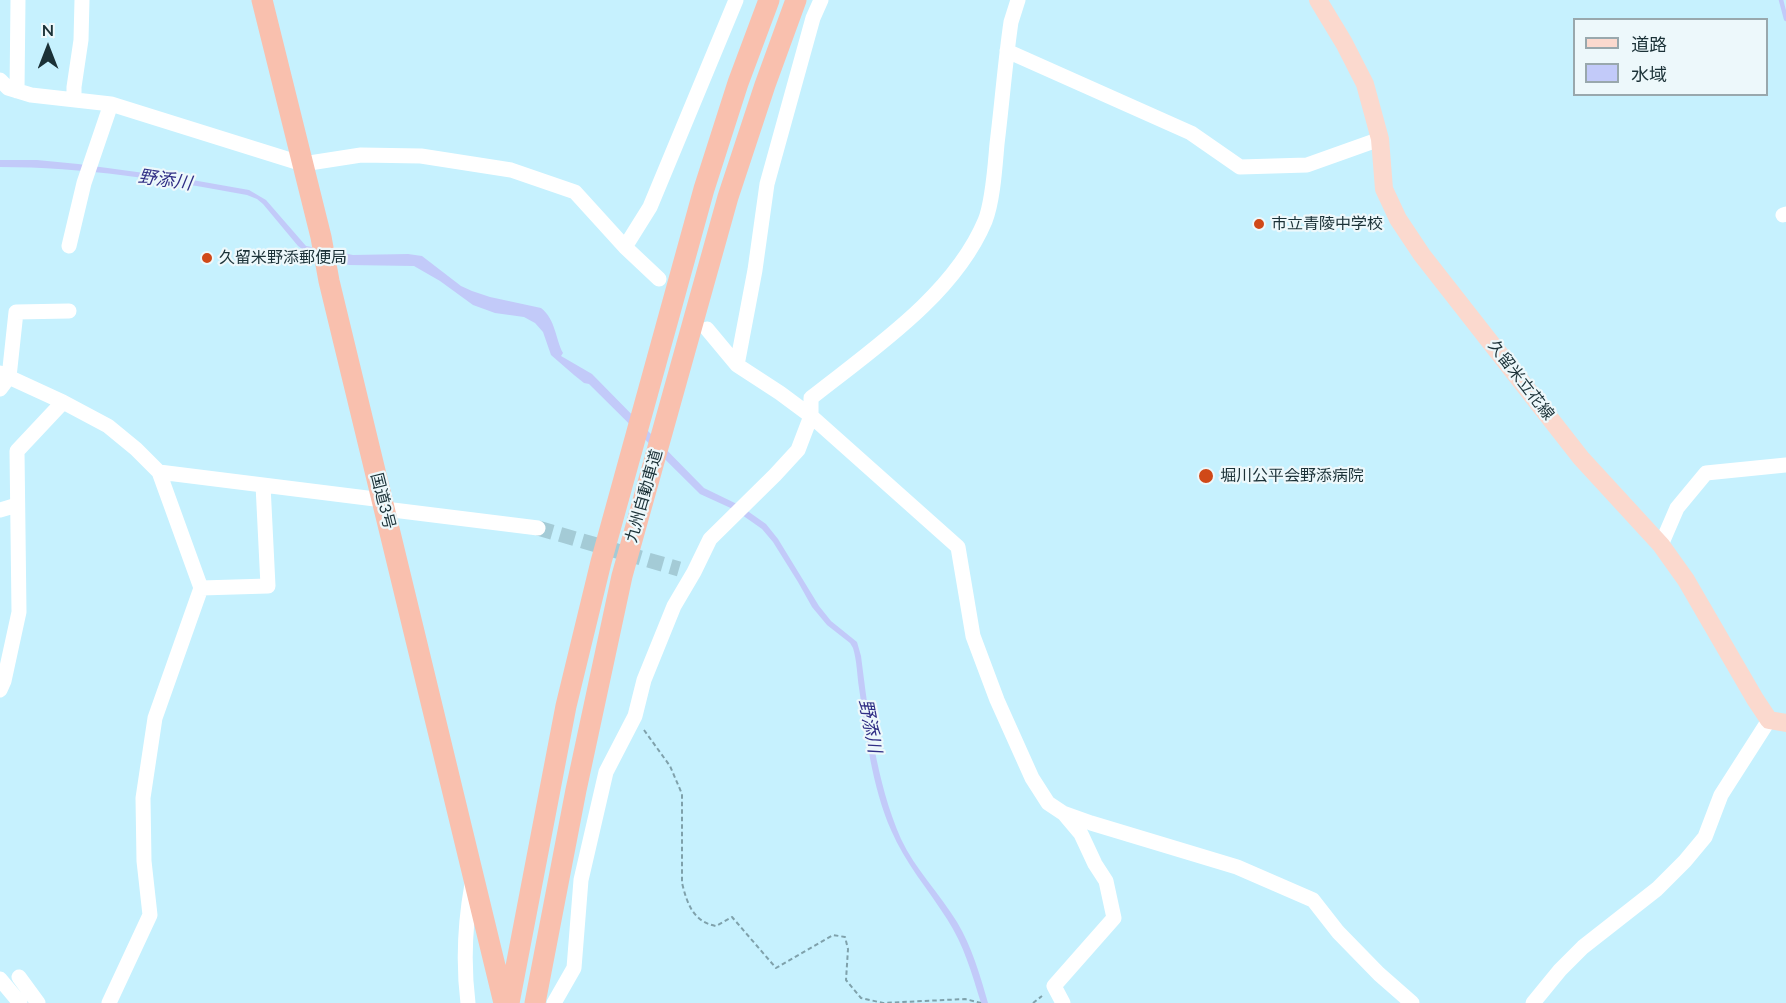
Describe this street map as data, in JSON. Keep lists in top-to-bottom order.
{
  "streets": {
    "highway": ["九州自動車道", "国道3号"],
    "main road": ["久留米立花線"]
  },
  "water": ["野添川"],
  "places": ["市立青陵中学校", "久留米野添郵便局", "堀川公平会野添病院"],
  "legend": ["道路", "水域"],
  "north": "top"
}
